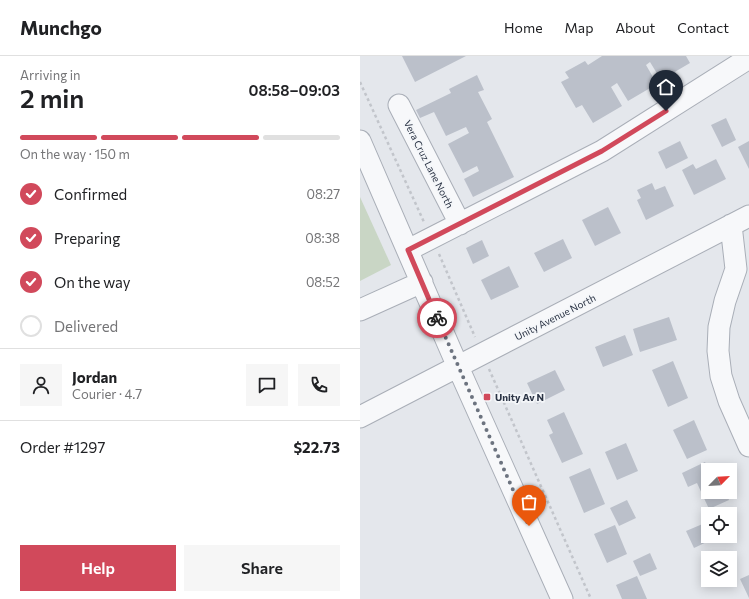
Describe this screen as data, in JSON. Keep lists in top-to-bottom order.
{
  "streets": {
    "street": ["Vera Cruz Lane North", "Unity Avenue North"]
  },
  "places": {
    "transit": ["Unity Av N"]
  },
  "north": "top right",
  "page": {
    "header": "Munchgo",
    "nav": [
      "Home",
      "Map",
      "About",
      "Contact"
    ],
    "heading": ["2 min", "Arriving in", "08:58–09:03"],
    "panel": [
      "Jordan",
      "Courier · 4.7",
      "Order #1297",
      "$22.73"
    ],
    "bar": "On the way · 150 m",
    "list": [
      ["Confirmed", "08:27"],
      ["Preparing", "08:38"],
      ["On the way", "08:52"],
      "Delivered"
    ],
    "buttons": ["Help", "Share"]
  }
}
